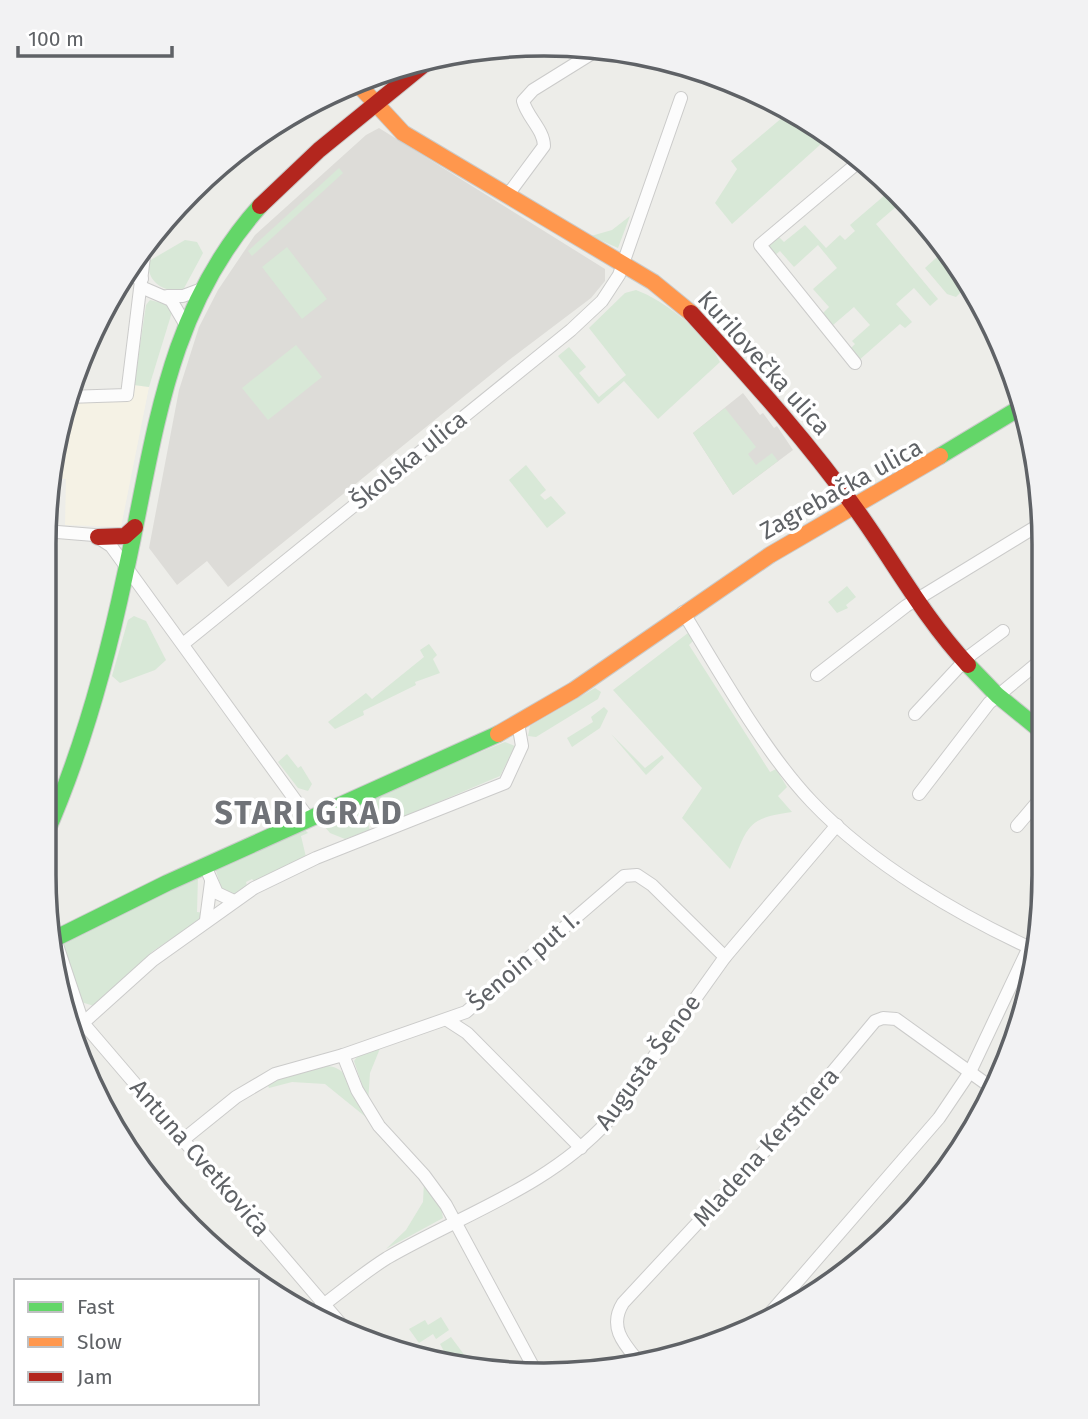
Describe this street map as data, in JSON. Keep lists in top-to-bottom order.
{
  "streets": {
    "main road": ["Kurilovečka ulica", "Zagrebačka ulica"],
    "street": [
      "Školska ulica",
      "Šenoin put I.",
      "Augusta Šenoe",
      "Mladena Kerstnera",
      "Antuna Cvetkovića"
    ]
  },
  "crossings": [
    ["Kurilovečka ulica", "Školska ulica"],
    ["Kurilovečka ulica", "Zagrebačka ulica"],
    ["Šenoin put I.", "Augusta Šenoe"],
    ["Šenoin put I.", "Antuna Cvetkovića"],
    ["Augusta Šenoe", "Antuna Cvetkovića"]
  ],
  "districts": ["STARI GRAD"],
  "legend": ["Fast", "Slow", "Jam"],
  "scale_bar": "100 m"
}
